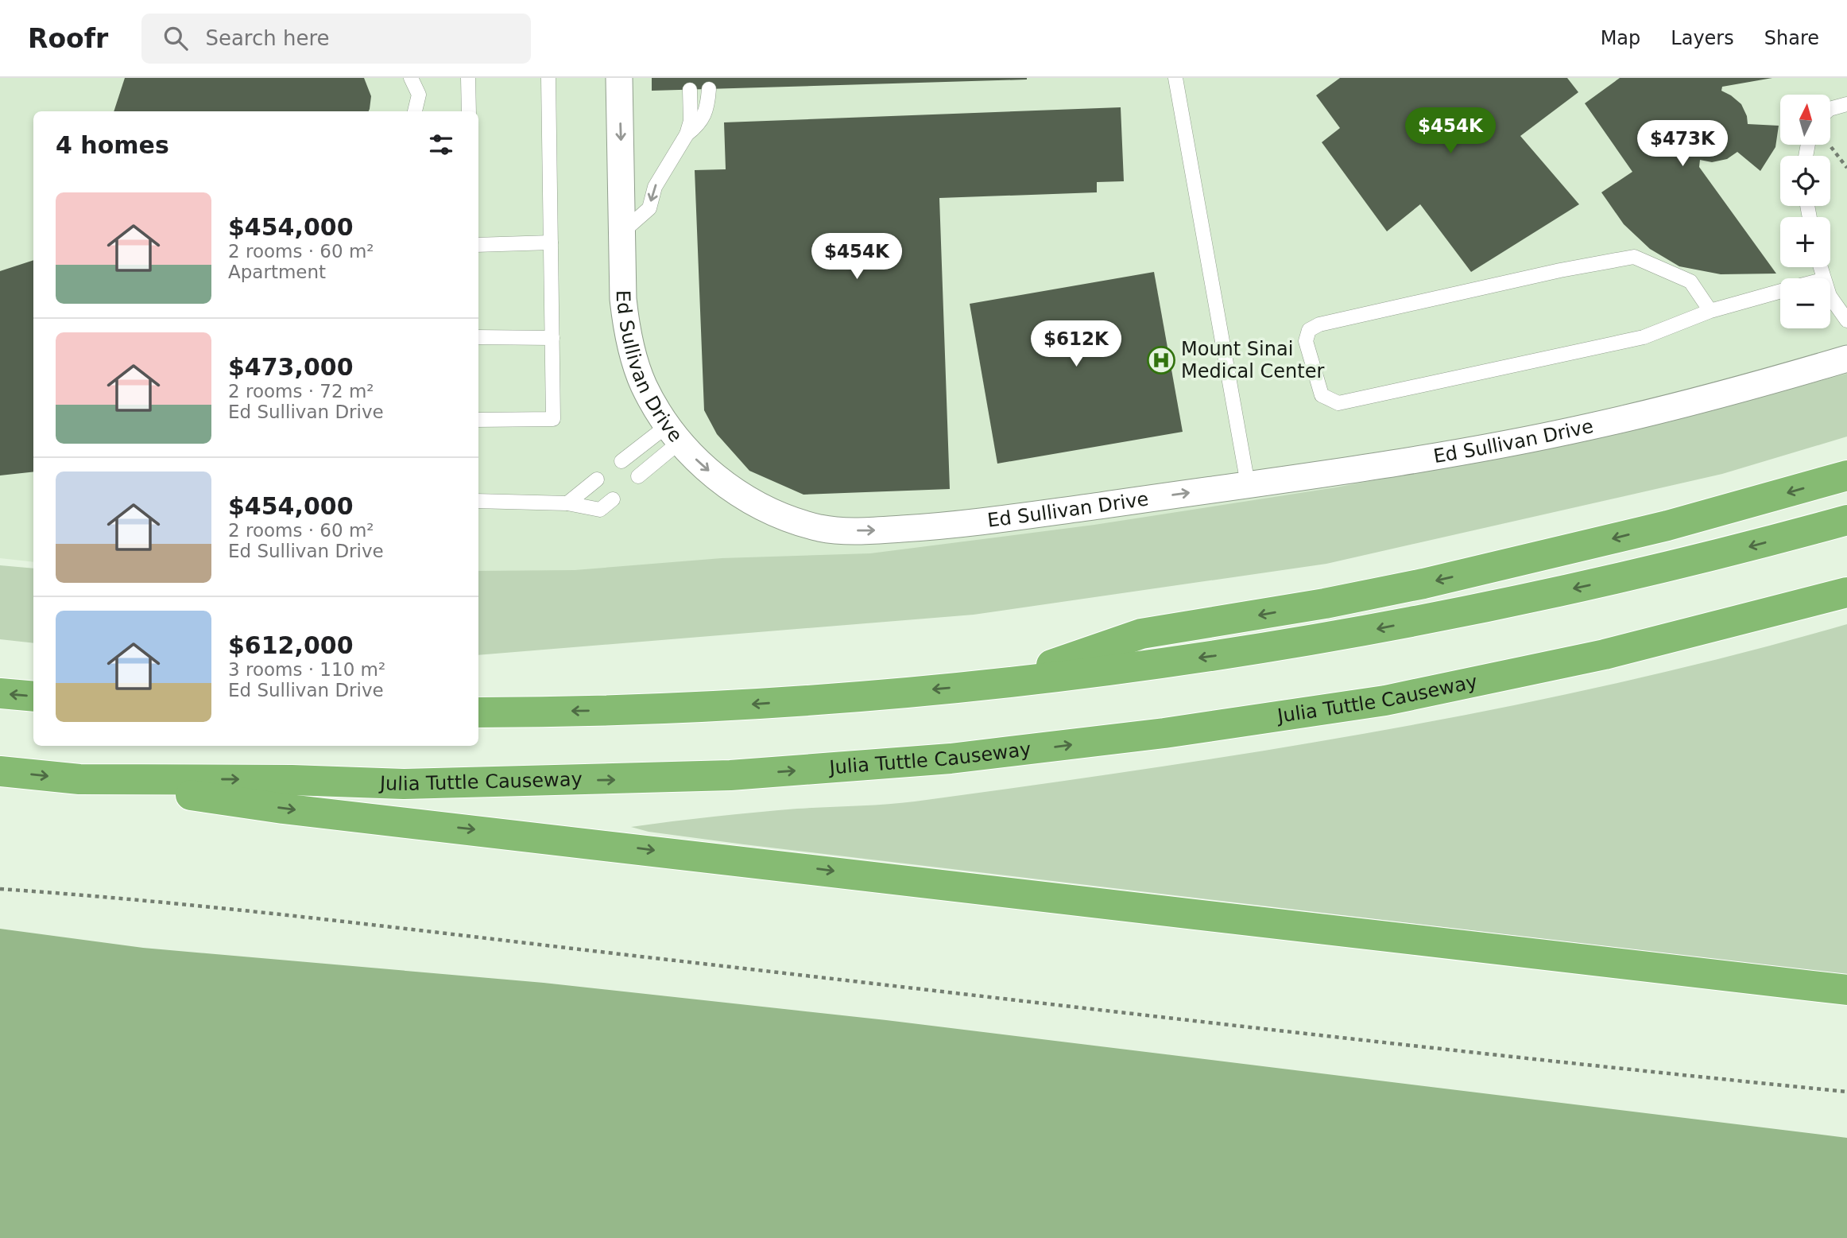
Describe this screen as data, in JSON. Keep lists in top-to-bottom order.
{
  "streets": {
    "highway": ["Julia Tuttle Causeway"],
    "street": ["Ed Sullivan Drive"]
  },
  "one_way": ["Ed Sullivan Drive"],
  "places": {
    "hospital": ["Mount Sinai Medical Center"]
  },
  "north": "top",
  "page": {
    "header": "Roofr",
    "search": "Search here",
    "nav": ["Map", "Layers", "Share"],
    "map_buttons": ["+", "−"],
    "price": [
      "$454K",
      "$473K",
      "$454K",
      "$612K"
    ],
    "heading": "4 homes",
    "list": [
      {
        "name": "$454,000",
        "note": "2 rooms · 60 m² · Apartment"
      },
      {
        "name": "$473,000",
        "note": "2 rooms · 72 m² · Ed Sullivan Drive"
      },
      {
        "name": "$454,000",
        "note": "2 rooms · 60 m² · Ed Sullivan Drive"
      },
      {
        "name": "$612,000",
        "note": "3 rooms · 110 m² · Ed Sullivan Drive"
      }
    ]
  }
}
